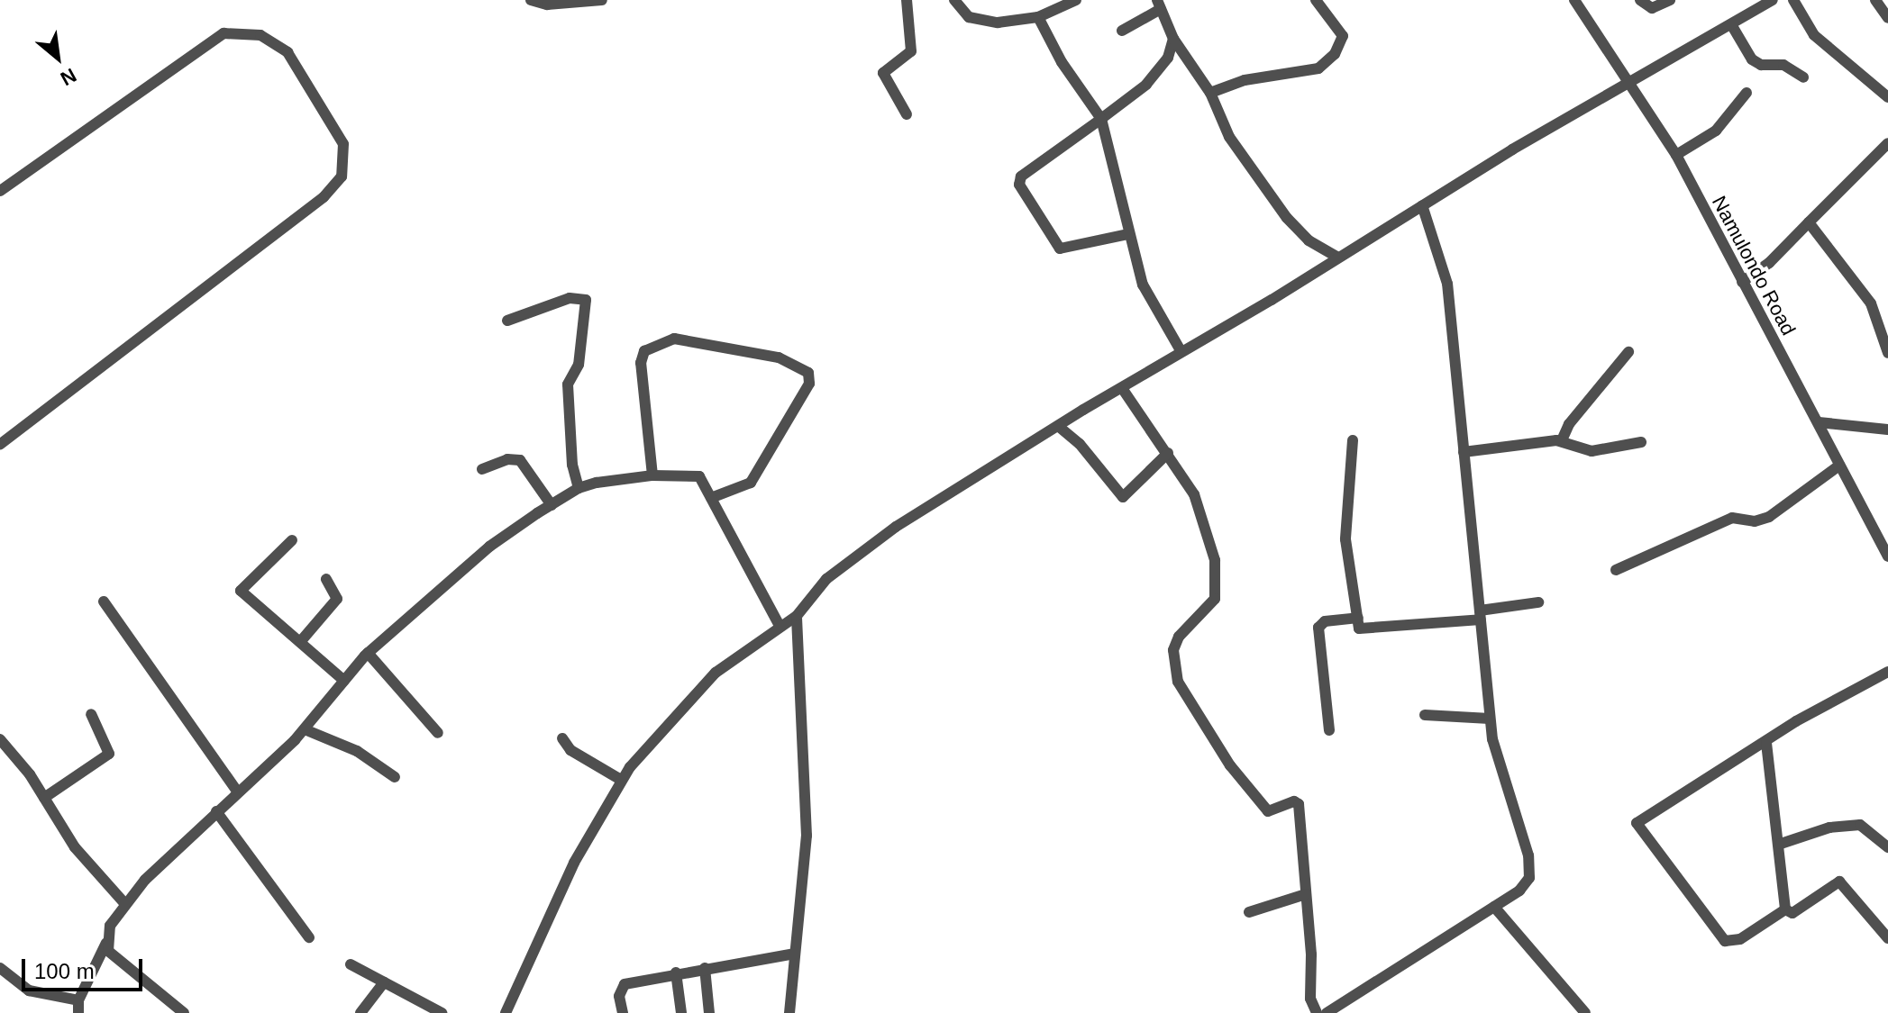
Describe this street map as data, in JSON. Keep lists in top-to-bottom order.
{
  "streets": {
    "street": ["Namulondo Road"]
  },
  "scale_bar": "100 m",
  "north": "bottom right"
}
